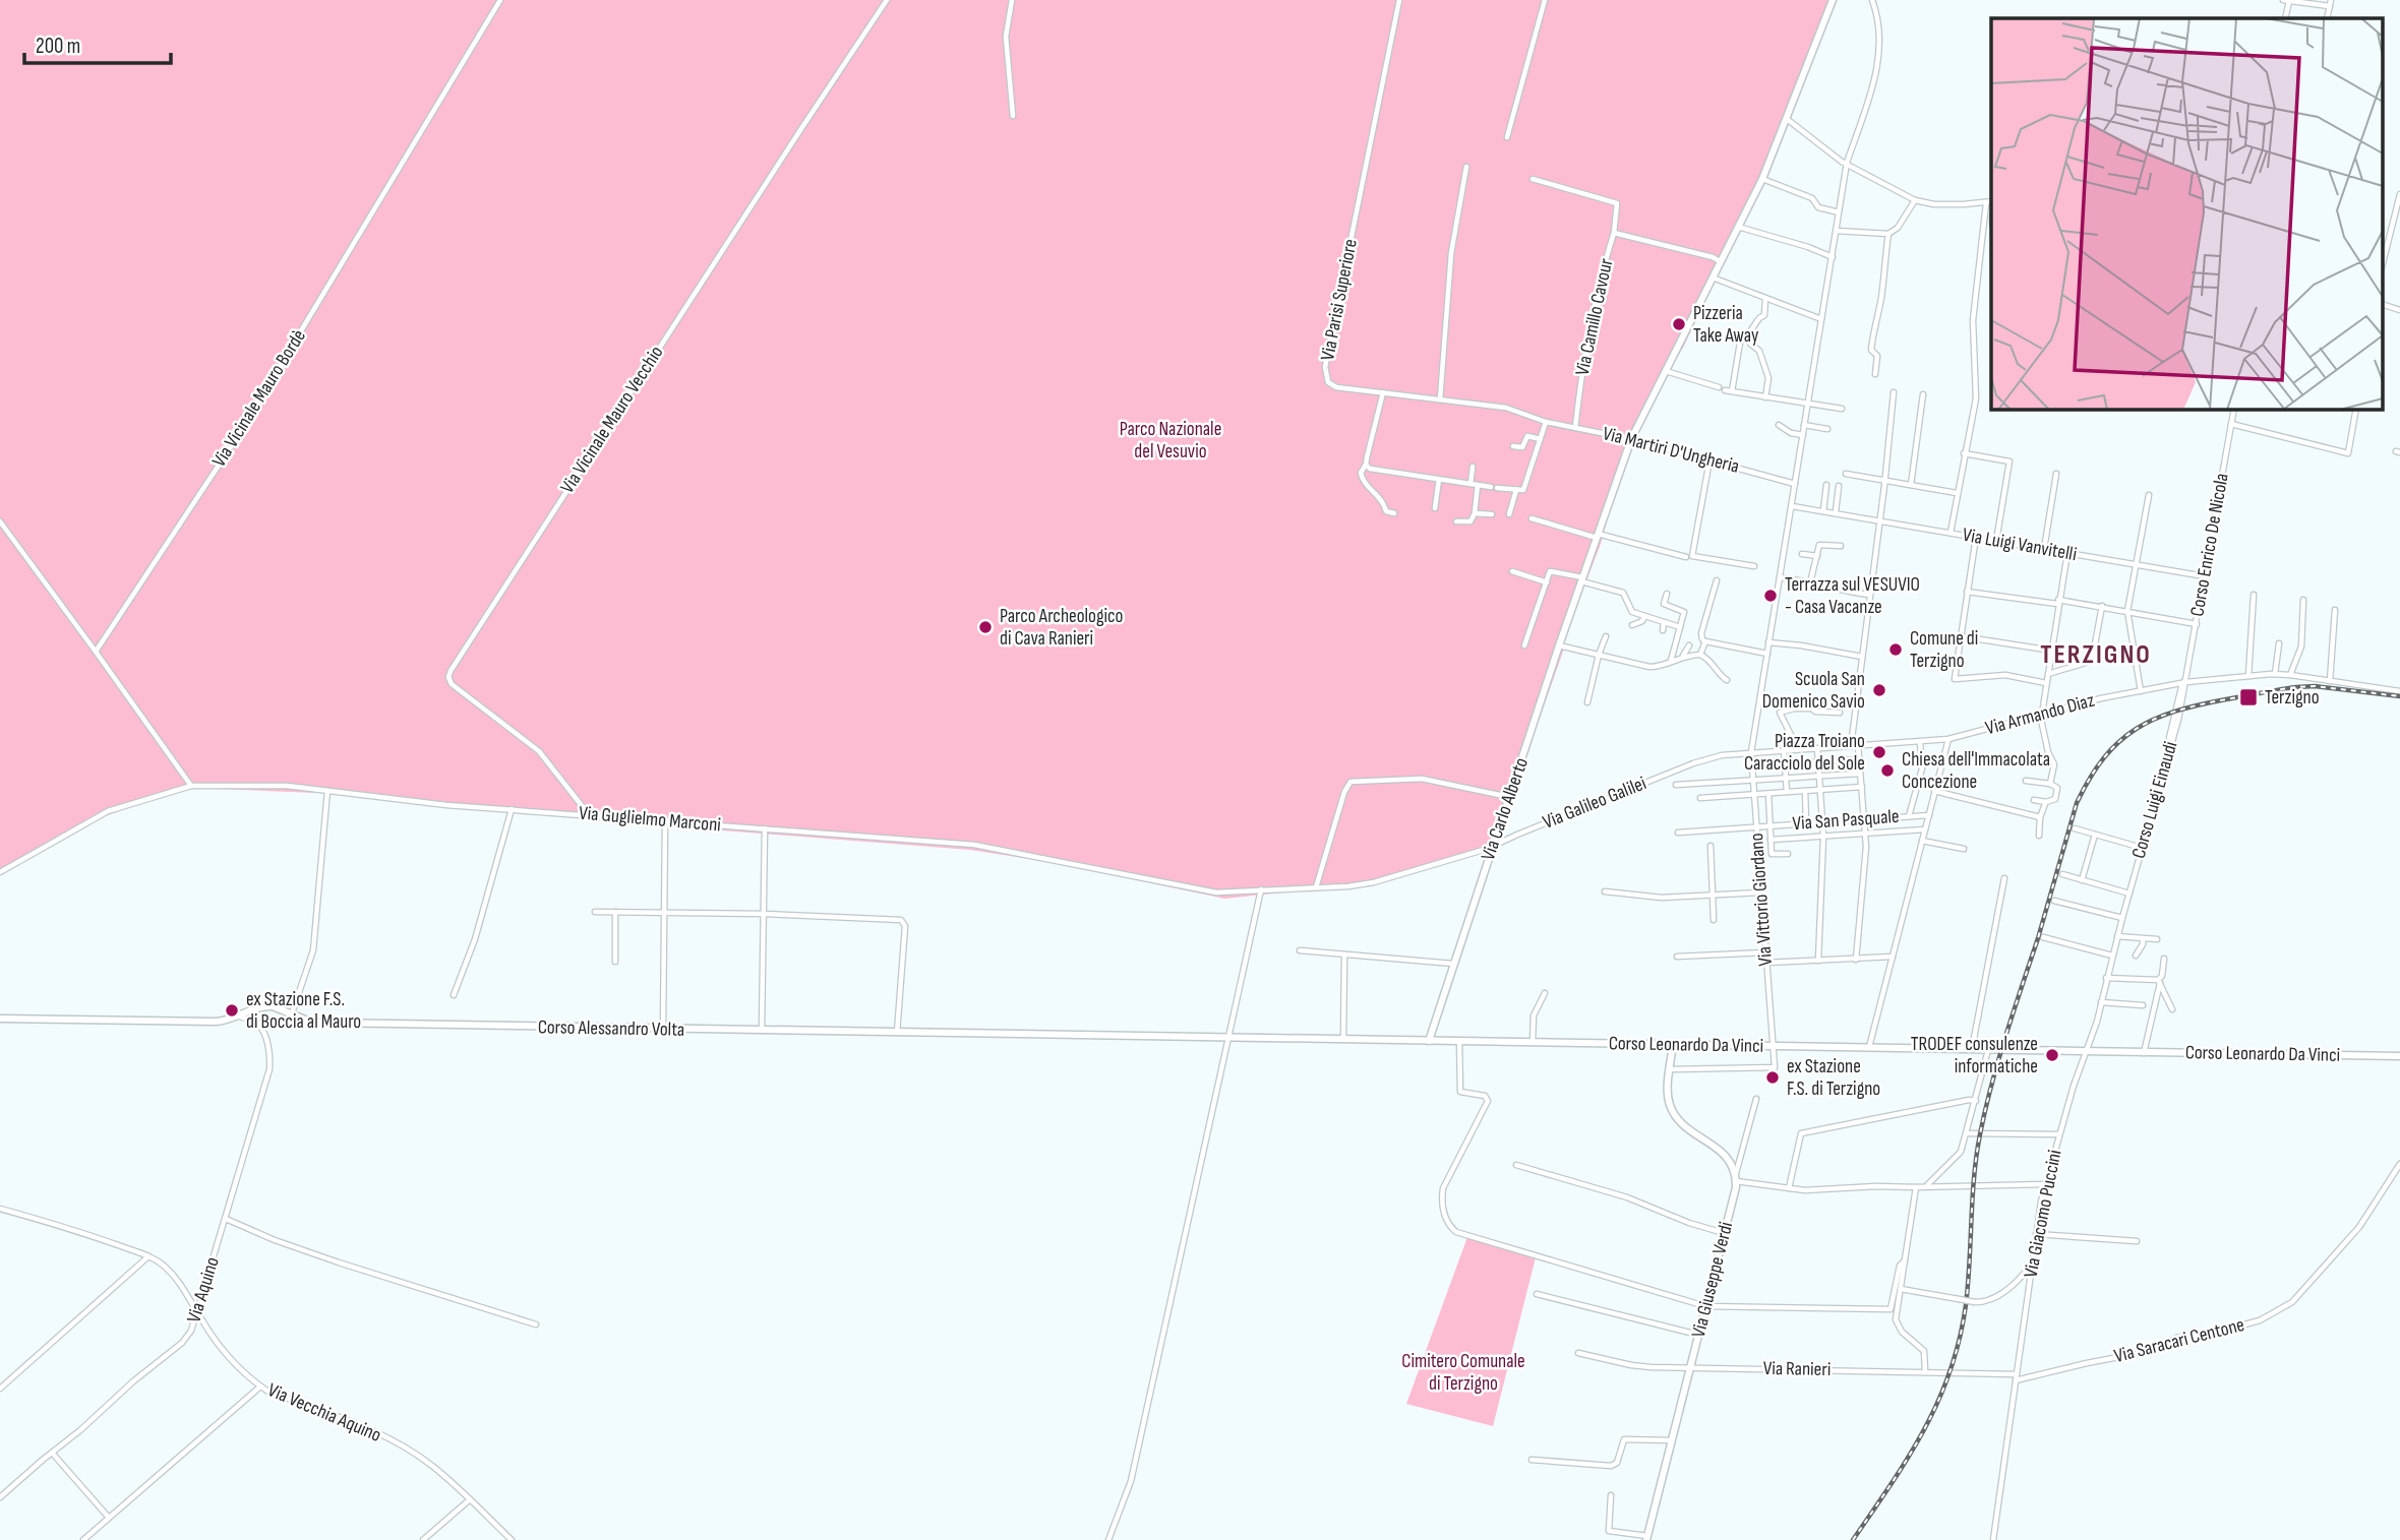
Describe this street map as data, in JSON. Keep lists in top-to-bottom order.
{
  "streets": {
    "main road": [
      "Via Carlo Alberto",
      "Corso Alessandro Volta",
      "Corso Leonardo Da Vinci",
      "Via Giuseppe Verdi"
    ],
    "street": [
      "Via Parisi Superiore",
      "Via Camillo Cavour",
      "Via Vicinale Mauro Bordè",
      "Via Vicinale Mauro Vecchio",
      "Via Martiri D'Ungheria",
      "Via Luigi Vanvitelli",
      "Corso Enrico De Nicola",
      "Via Armando Diaz",
      "Corso Luigi Einaudi",
      "Via Galileo Galilei",
      "Via Guglielmo Marconi",
      "Via San Pasquale",
      "Via Vittorio Giordano",
      "Via Giacomo Puccini",
      "Via Aquino",
      "Via Saracari Centone",
      "Via Ranieri",
      "Via Vecchia Aquino"
    ]
  },
  "crossings": [
    ["Via Parisi Superiore", "Via Martiri D'Ungheria"],
    ["Via Camillo Cavour", "Via Martiri D'Ungheria"],
    ["Via Vicinale Mauro Vecchio", "Via Guglielmo Marconi"],
    ["Via Martiri D'Ungheria", "Via Carlo Alberto"],
    ["Via Martiri D'Ungheria", "Via Vittorio Giordano"],
    ["Via Luigi Vanvitelli", "Corso Enrico De Nicola"],
    ["Via Luigi Vanvitelli", "Via Vittorio Giordano"],
    ["Corso Enrico De Nicola", "Via Armando Diaz"],
    ["Corso Enrico De Nicola", "Corso Luigi Einaudi"],
    ["Via Armando Diaz", "Corso Luigi Einaudi"],
    ["Via Armando Diaz", "Via Galileo Galilei"],
    ["Corso Luigi Einaudi", "Corso Leonardo Da Vinci"],
    ["Corso Luigi Einaudi", "Via Giacomo Puccini"],
    ["Via Galileo Galilei", "Via Carlo Alberto"],
    ["Via Galileo Galilei", "Via Guglielmo Marconi"],
    ["Via Galileo Galilei", "Via Vittorio Giordano"],
    ["Via Carlo Alberto", "Corso Leonardo Da Vinci"],
    ["Via San Pasquale", "Via Vittorio Giordano"],
    ["Via Vittorio Giordano", "Corso Leonardo Da Vinci"],
    ["Corso Alessandro Volta", "Corso Leonardo Da Vinci"],
    ["Corso Alessandro Volta", "Via Aquino"],
    ["Corso Leonardo Da Vinci", "Via Giacomo Puccini"],
    ["Via Giacomo Puccini", "Via Saracari Centone"],
    ["Via Giacomo Puccini", "Via Ranieri"],
    ["Via Giuseppe Verdi", "Via Ranieri"],
    ["Via Aquino", "Via Vecchia Aquino"],
    ["Via Saracari Centone", "Via Ranieri"]
  ],
  "districts": ["TERZIGNO"],
  "parks": ["Parco Nazionale del Vesuvio", "Cimitero Comunale di Terzigno"],
  "places": {
    "other": [
      "Pizzeria Take Away",
      "Terrazza sul VESUVIO - Casa Vacanze",
      "Parco Archeologico di Cava Ranieri",
      "Comune di Terzigno",
      "Scuola San Domenico Savio",
      "Piazza Troiano Caracciolo del Sole",
      "Chiesa dell'Immacolata Concezione",
      "ex Stazione F.S. di Boccia al Mauro",
      "TRODEF consulenze informatiche",
      "ex Stazione F.S. di Terzigno"
    ],
    "transit": ["Terzigno"]
  },
  "scale_bar": "200 m"
}
